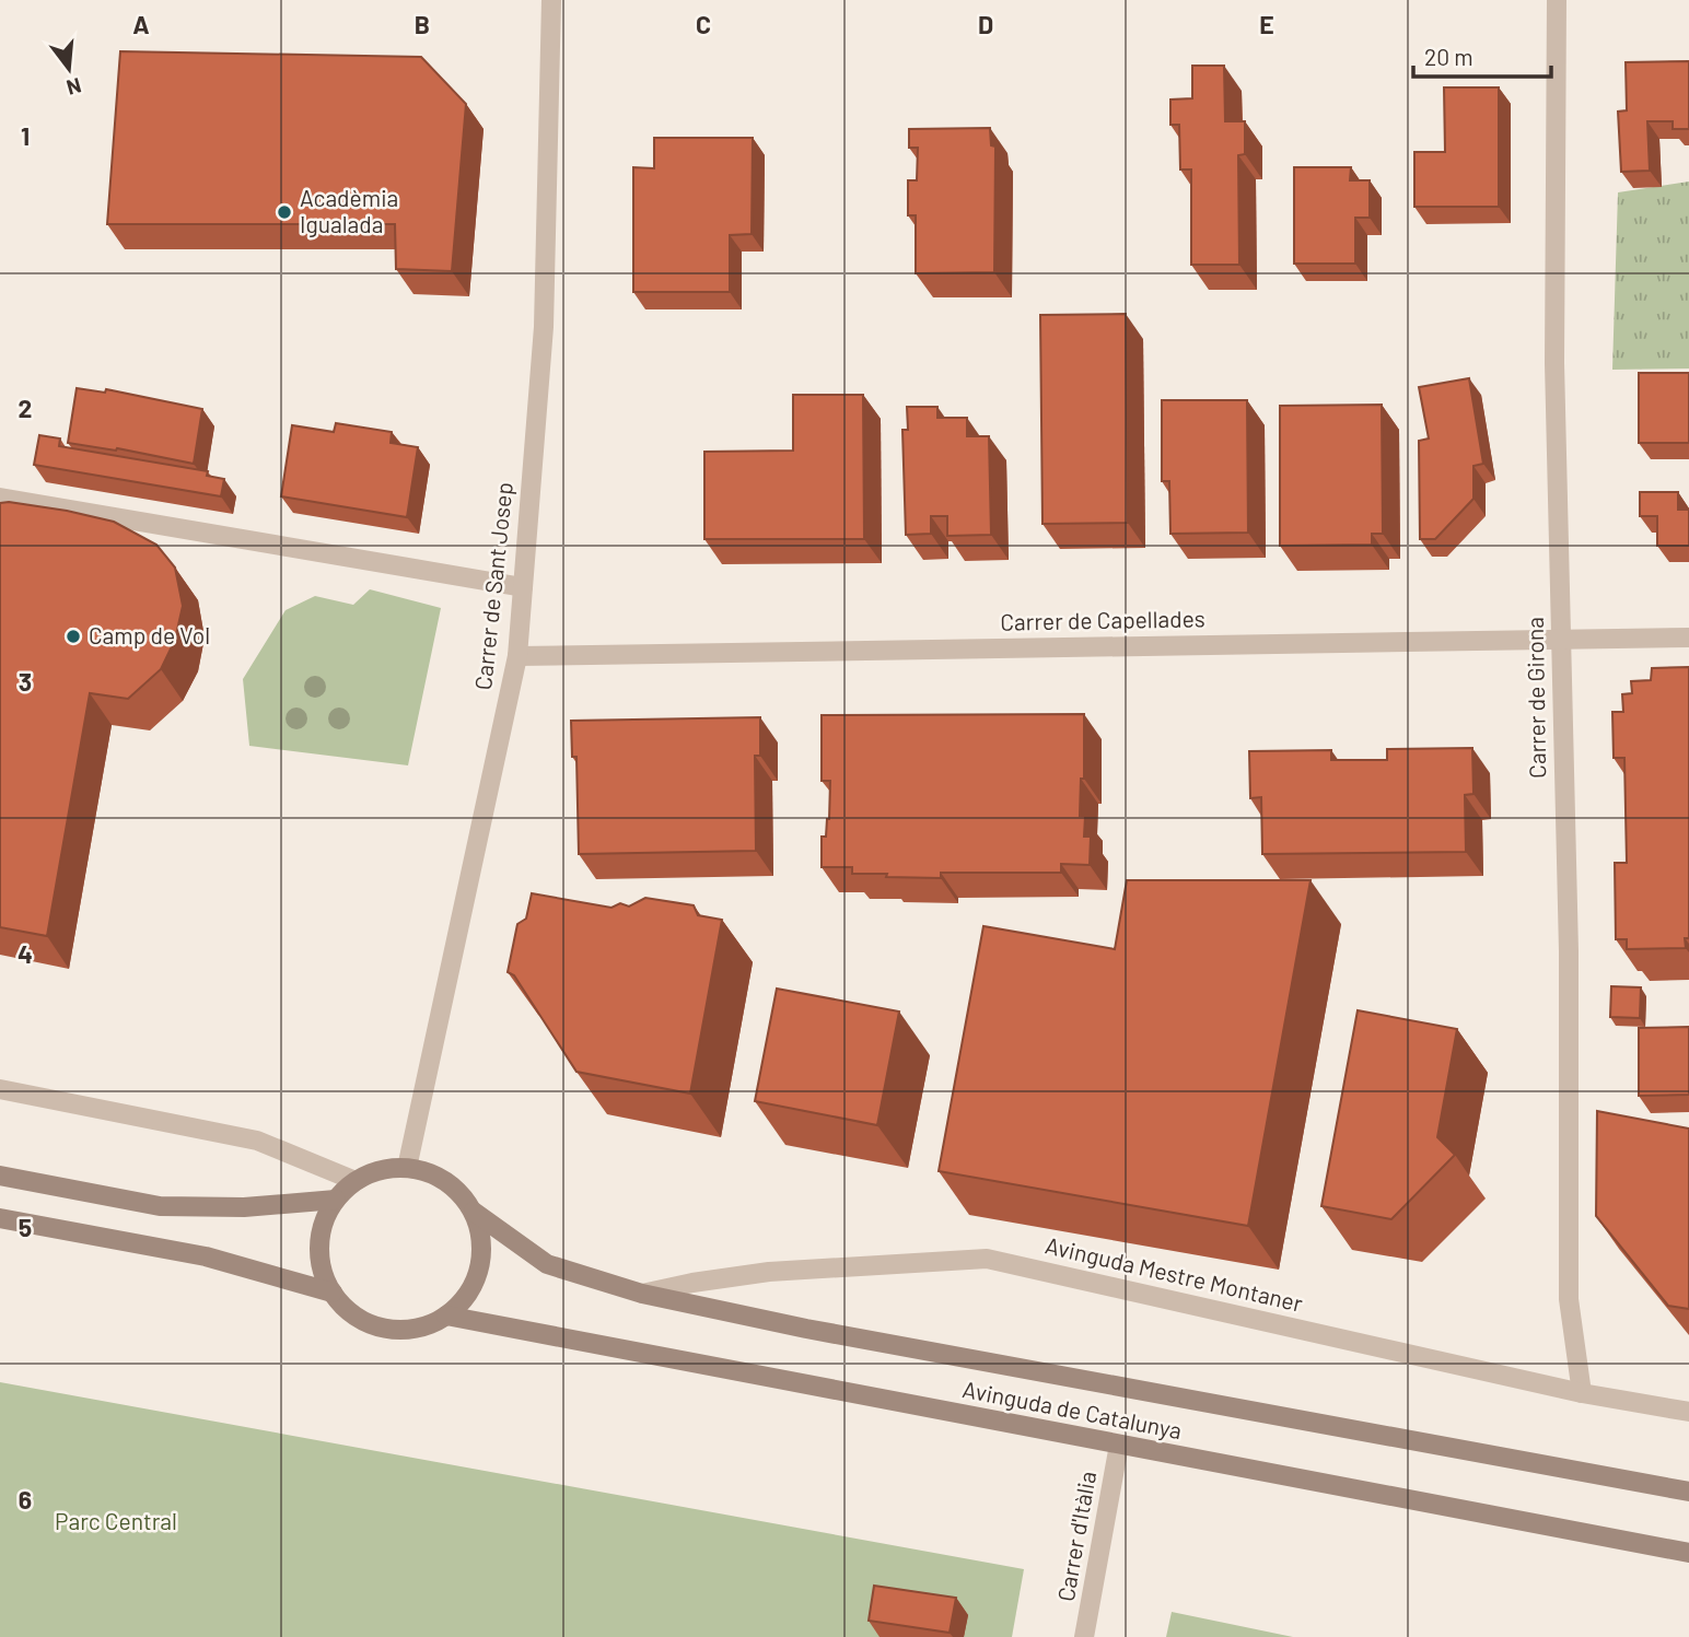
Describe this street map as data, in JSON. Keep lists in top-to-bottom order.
{
  "streets": {
    "street": [
      "Carrer de Sant Josep",
      "Carrer de Capellades",
      "Carrer de Girona",
      "Avinguda Mestre Montaner",
      "Avinguda de Catalunya",
      "Carrer d'Itàlia"
    ]
  },
  "crossings": [
    ["Carrer de Sant Josep", "Carrer de Capellades"],
    ["Carrer de Sant Josep", "Avinguda de Catalunya"],
    ["Carrer de Capellades", "Carrer de Girona"],
    ["Carrer de Girona", "Avinguda Mestre Montaner"],
    ["Avinguda Mestre Montaner", "Avinguda de Catalunya"],
    ["Avinguda de Catalunya", "Carrer d'Itàlia"]
  ],
  "parks": ["Parc Central"],
  "places": ["Acadèmia Igualada", "Camp de Vol"],
  "scale_bar": "20 m",
  "north": "bottom",
  "grid": {
    "columns": [
      "A",
      "B",
      "C",
      "D",
      "E"
    ],
    "rows": [
      "1",
      "2",
      "3",
      "4",
      "5",
      "6"
    ]
  }
}
